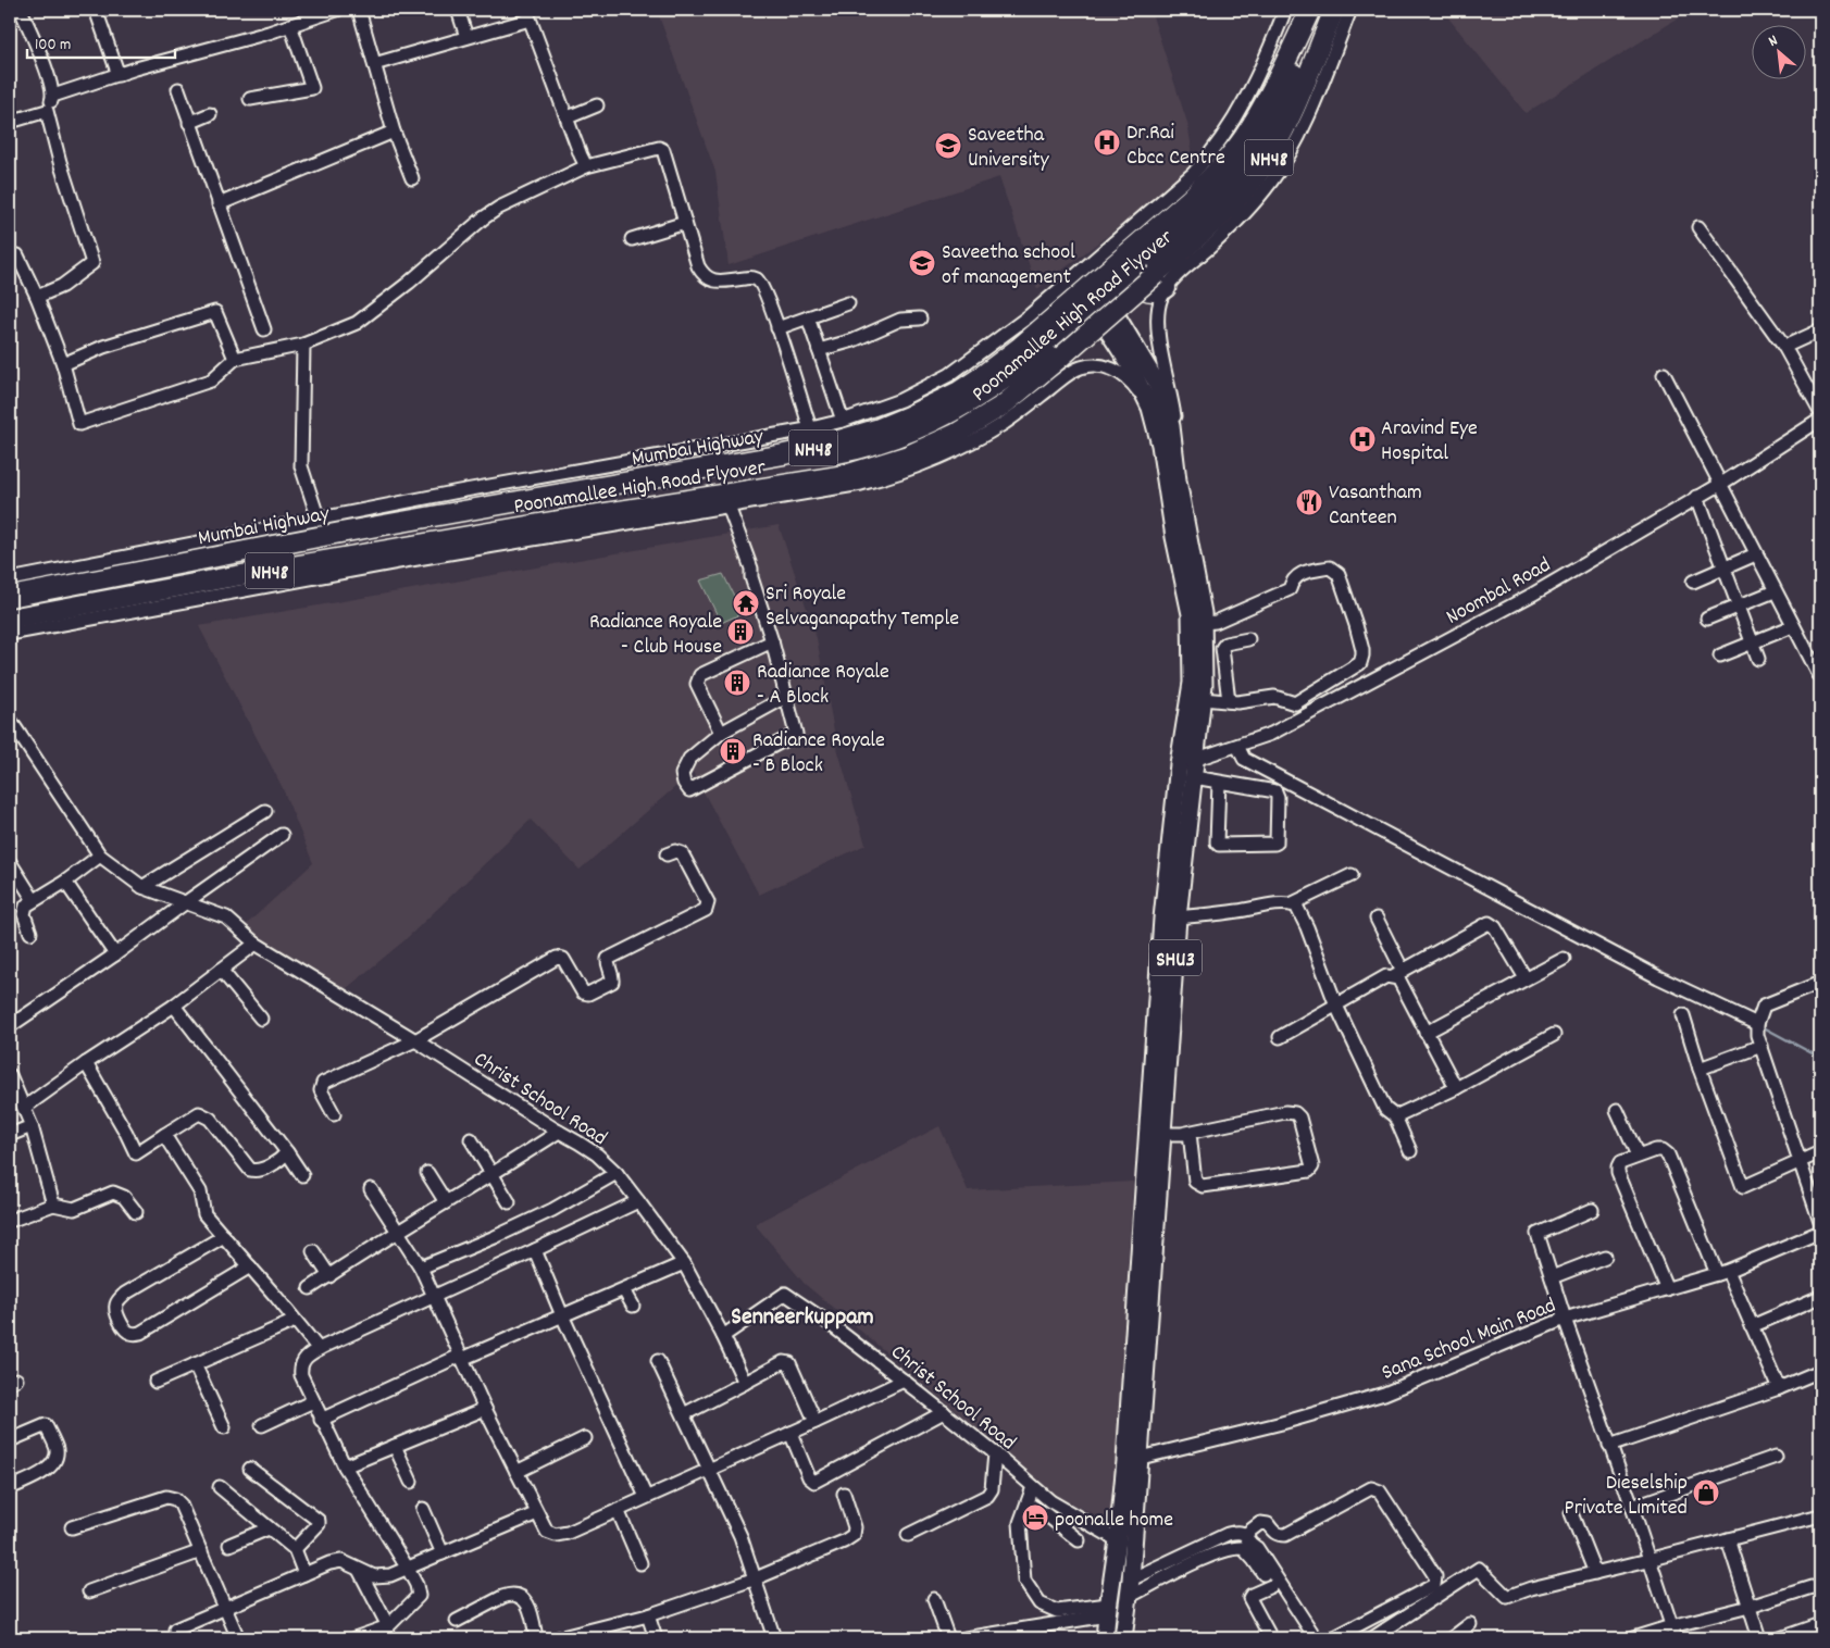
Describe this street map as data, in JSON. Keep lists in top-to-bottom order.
{
  "streets": {
    "highway": ["NH48", "Poonamallee High Road Flyover", "Mumbai Highway"],
    "main road": ["SHU3"],
    "street": ["Noombal Road", "Christ School Road", "Sana School Main Road"]
  },
  "crossings": [
    ["NH48", "Poonamallee High Road Flyover"],
    ["NH48", "Mumbai Highway"],
    ["Noombal Road", "SHU3"],
    ["SHU3", "Christ School Road"],
    ["SHU3", "Sana School Main Road"]
  ],
  "districts": ["Senneerkuppam"],
  "places": {
    "hospital": ["Dr.Rai Cbcc Centre", "Aravind Eye Hospital"],
    "school or university": ["Saveetha University", "Saveetha school of management"],
    "restaurant": ["Vasantham Canteen"],
    "temple": ["Sri Royale Selvaganapathy Temple"],
    "building": ["Radiance Royale - Club House", "Radiance Royale - A Block", "Radiance Royale - B Block"],
    "shop": ["Dieselship Private Limited"],
    "hotel": ["poonalle home"]
  },
  "scale_bar": "100 m",
  "north": "top left"
}
